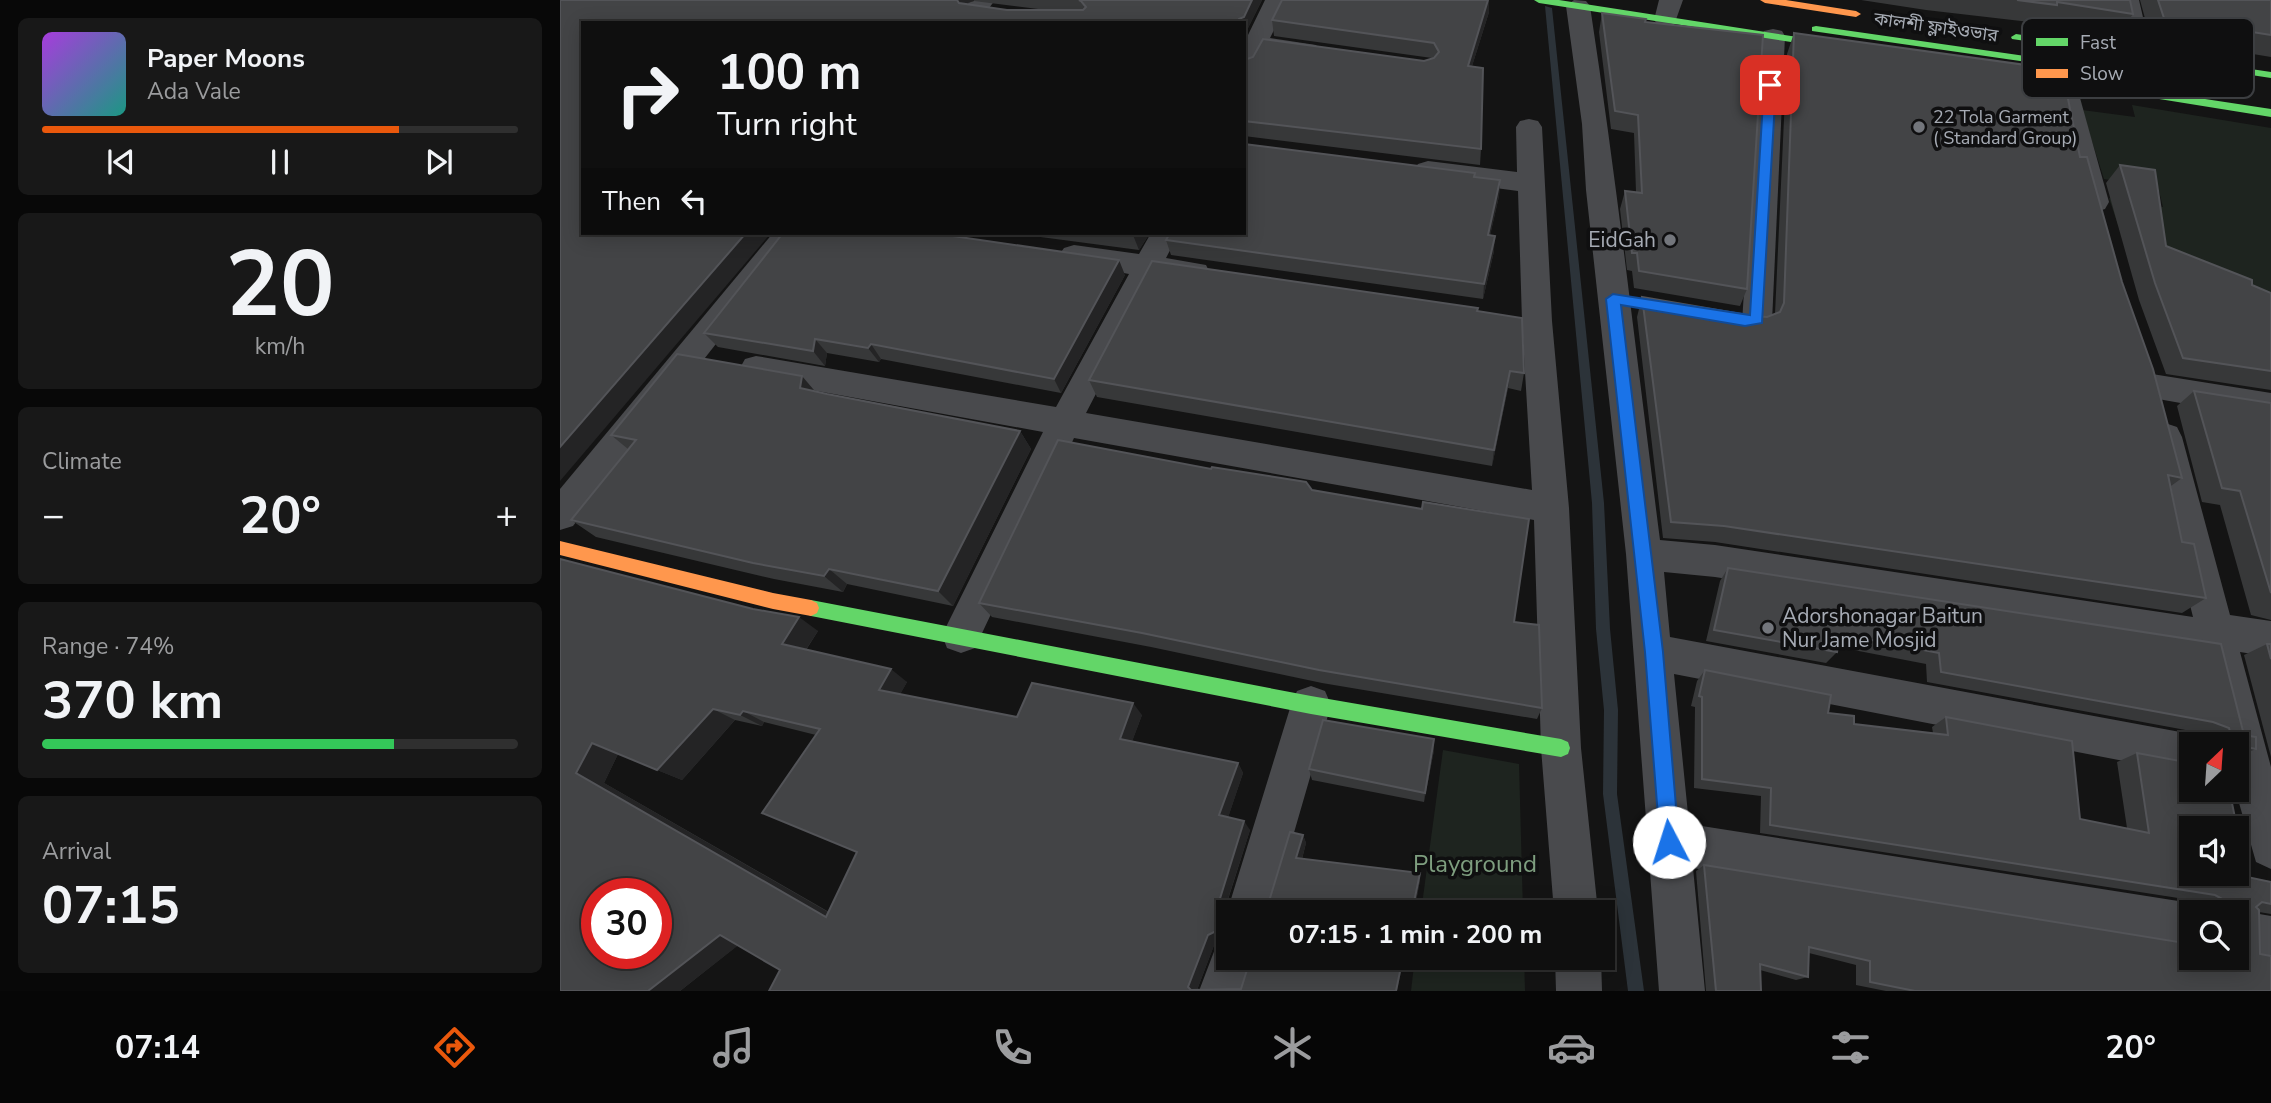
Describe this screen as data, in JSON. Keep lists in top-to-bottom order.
{
  "streets": {
    "main road": ["কালশী ফ্লাইওভার"]
  },
  "parks": ["Playground"],
  "places": ["22 Tola Garment ( Standard Group)", "EidGah", "Adorshonagar Baitun Nur Jame Mosjid"],
  "legend": ["Fast", "Slow"],
  "north": "top right",
  "page": {
    "turn": ["100 m", "Turn right"],
    "song": ["Paper Moons", "Ada Vale"],
    "then": "Then",
    "tile": [
      ["20", "km/h"],
      "Climate",
      ["Range · 74%", "370 km"],
      ["Arrival", "07:15"]
    ],
    "heat": ["−", "20°", "+"],
    "limit": "30",
    "trip": "07:15 · 1 min · 200 m",
    "tabs": ["07:14", "20°"]
  }
}
